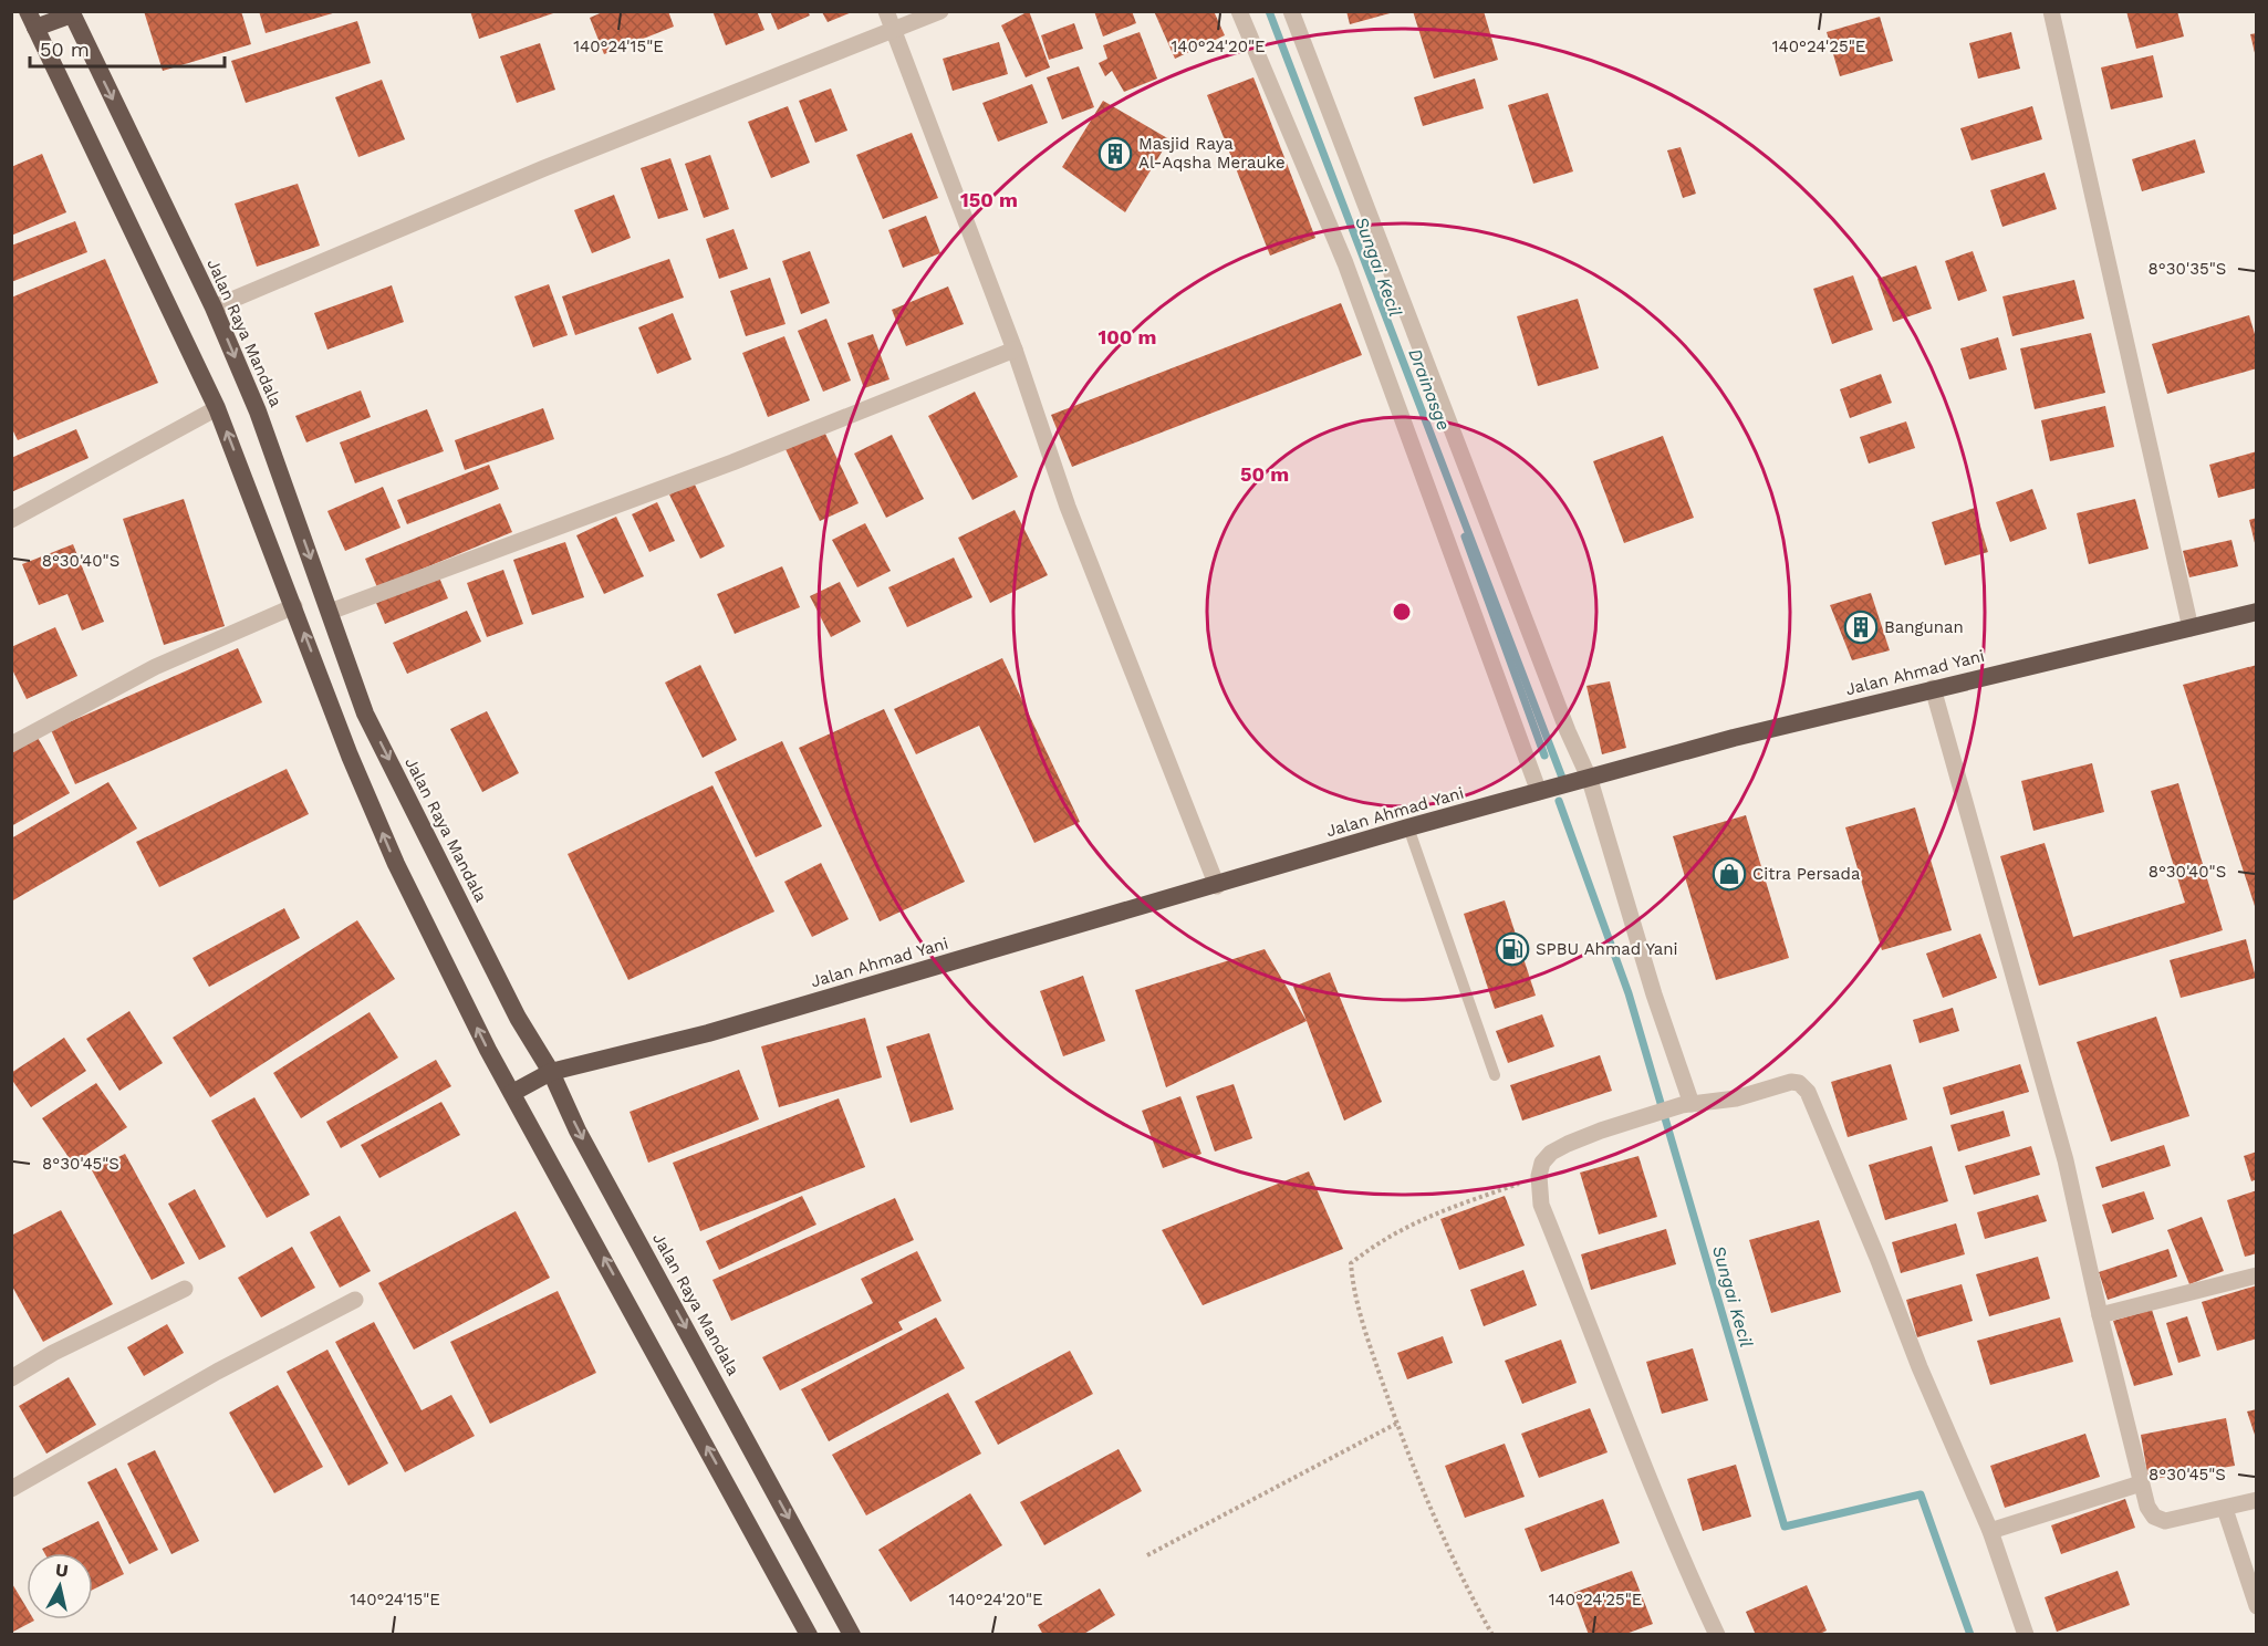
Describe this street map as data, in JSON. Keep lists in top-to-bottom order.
{
  "streets": {
    "highway": ["Jalan Raya Mandala", "Jalan Ahmad Yani"]
  },
  "crossings": [
    ["Jalan Raya Mandala", "Jalan Ahmad Yani"]
  ],
  "water": ["Sungai Kecil", "Drainasge"],
  "places": {
    "building": ["Masjid Raya Al-Aqsha Merauke", "Bangunan"],
    "shop": ["Citra Persada"],
    "fuel station": ["SPBU Ahmad Yani"]
  },
  "scale_bar": "50 m",
  "north": "top",
  "coordinates": [
    "140°24'15\"E",
    "140°24'20\"E",
    "140°24'25\"E",
    "8°30'35\"S",
    "8°30'40\"S",
    "8°30'45\"S"
  ],
  "rings": ["150 m", "100 m", "50 m"]
}
